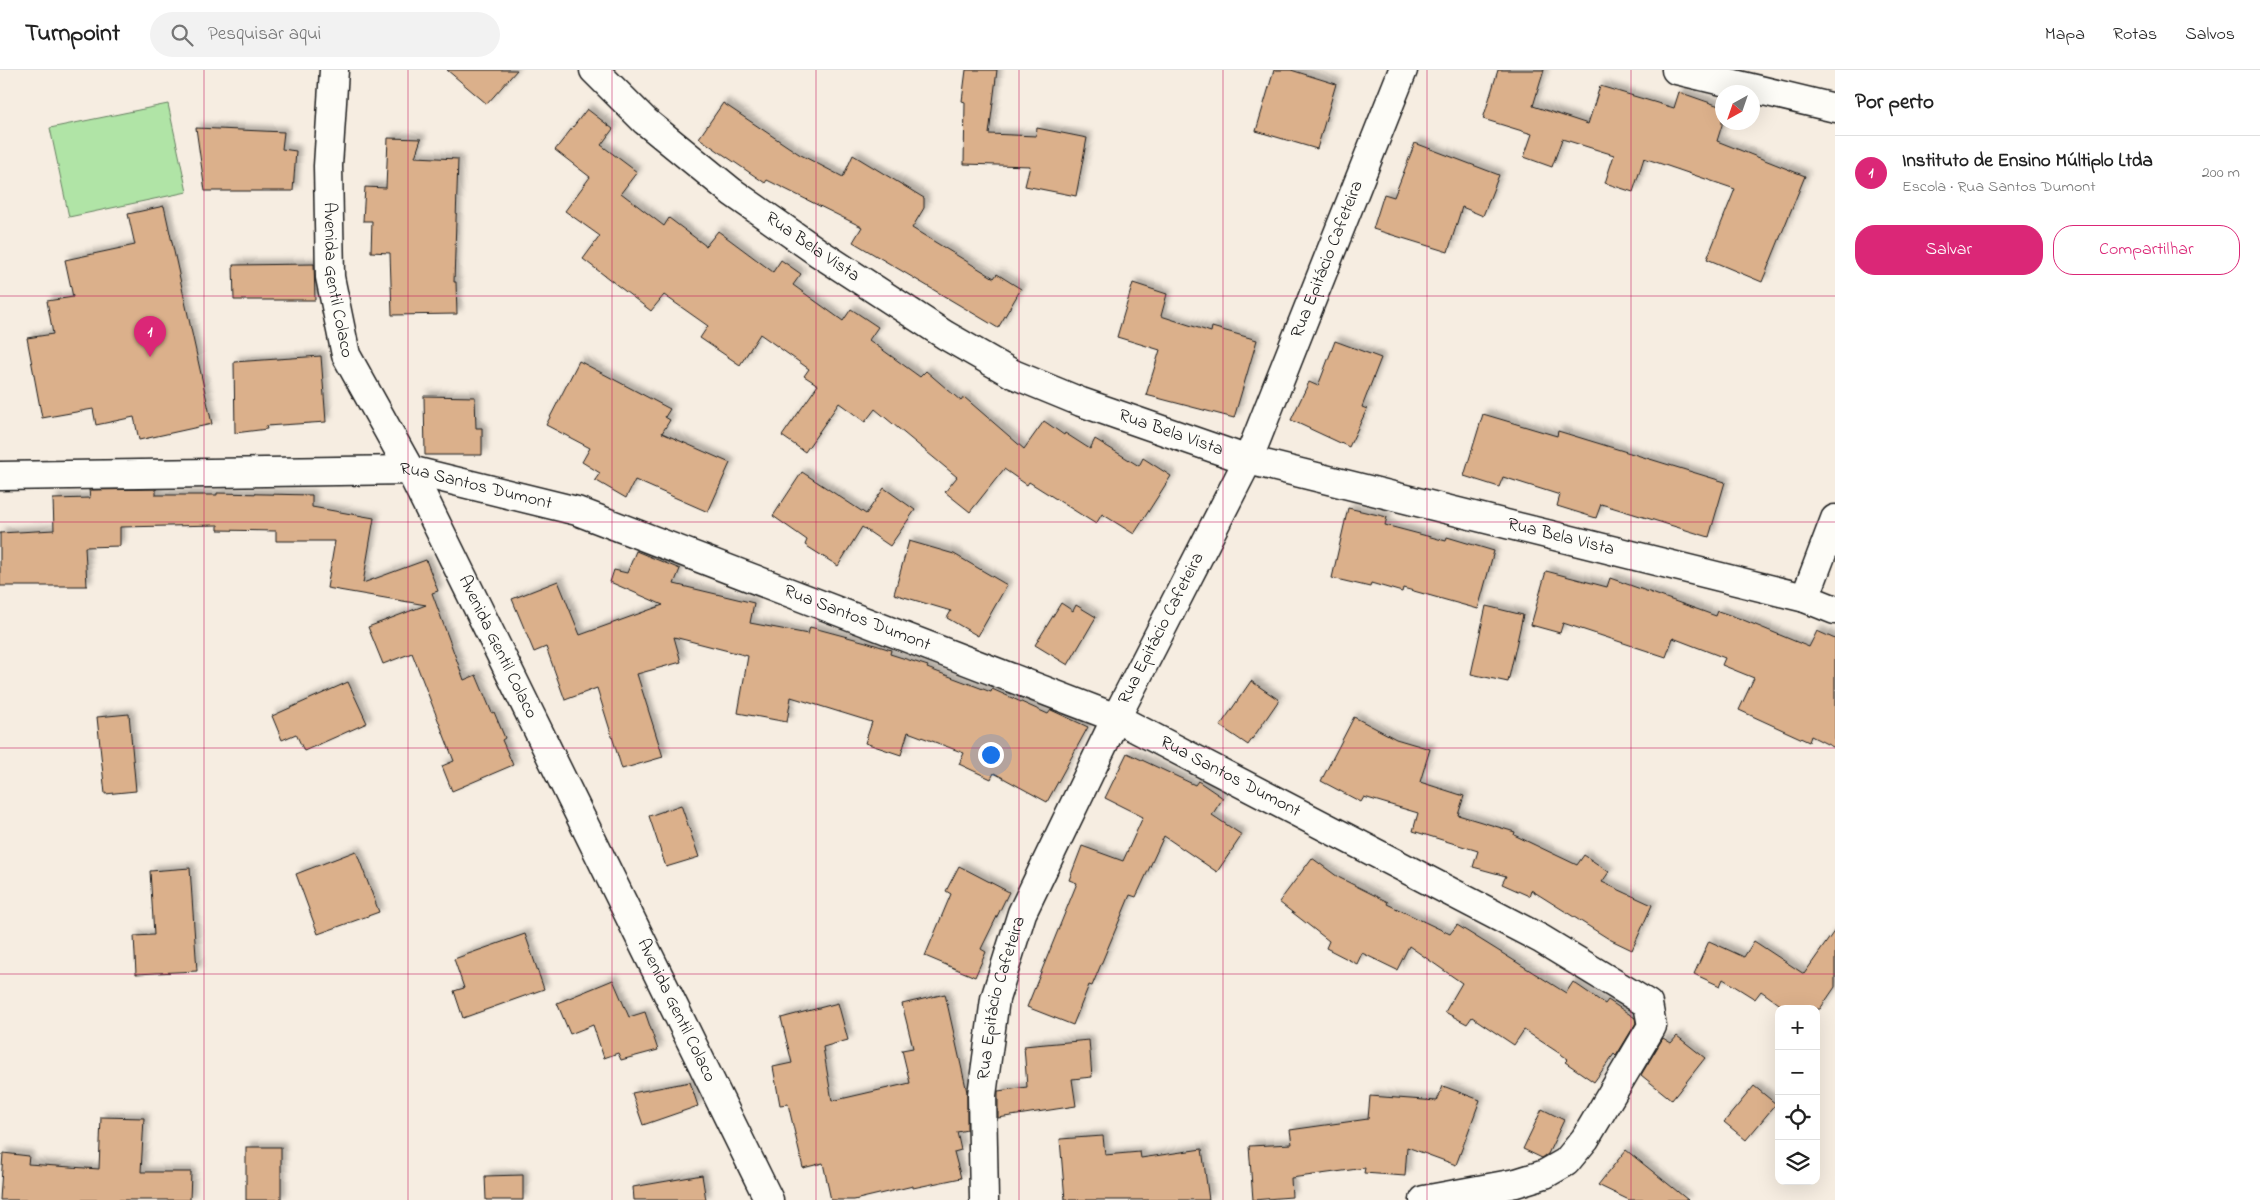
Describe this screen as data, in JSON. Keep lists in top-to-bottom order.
{
  "streets": {
    "street": [
      "Rua Bela Vista",
      "Rua Epitácio Cafeteira",
      "Avenida Gentil Colaco",
      "Rua Santos Dumont"
    ]
  },
  "crossings": [
    ["Rua Bela Vista", "Rua Epitácio Cafeteira"],
    ["Rua Epitácio Cafeteira", "Rua Santos Dumont"],
    ["Avenida Gentil Colaco", "Rua Santos Dumont"]
  ],
  "north": "bottom left",
  "page": {
    "header": "Turnpoint",
    "search": "Pesquisar aqui",
    "nav": ["Mapa", "Rotas", "Salvos"],
    "heading": "Por perto",
    "list": [
      {
        "mark": "1",
        "name": "Instituto de Ensino Múltiplo Ltda",
        "note": "Escola · Rua Santos Dumont",
        "value": "200 m"
      }
    ],
    "buttons": ["Salvar", "Compartilhar"],
    "pins": "1",
    "map_buttons": ["+", "−"]
  }
}
